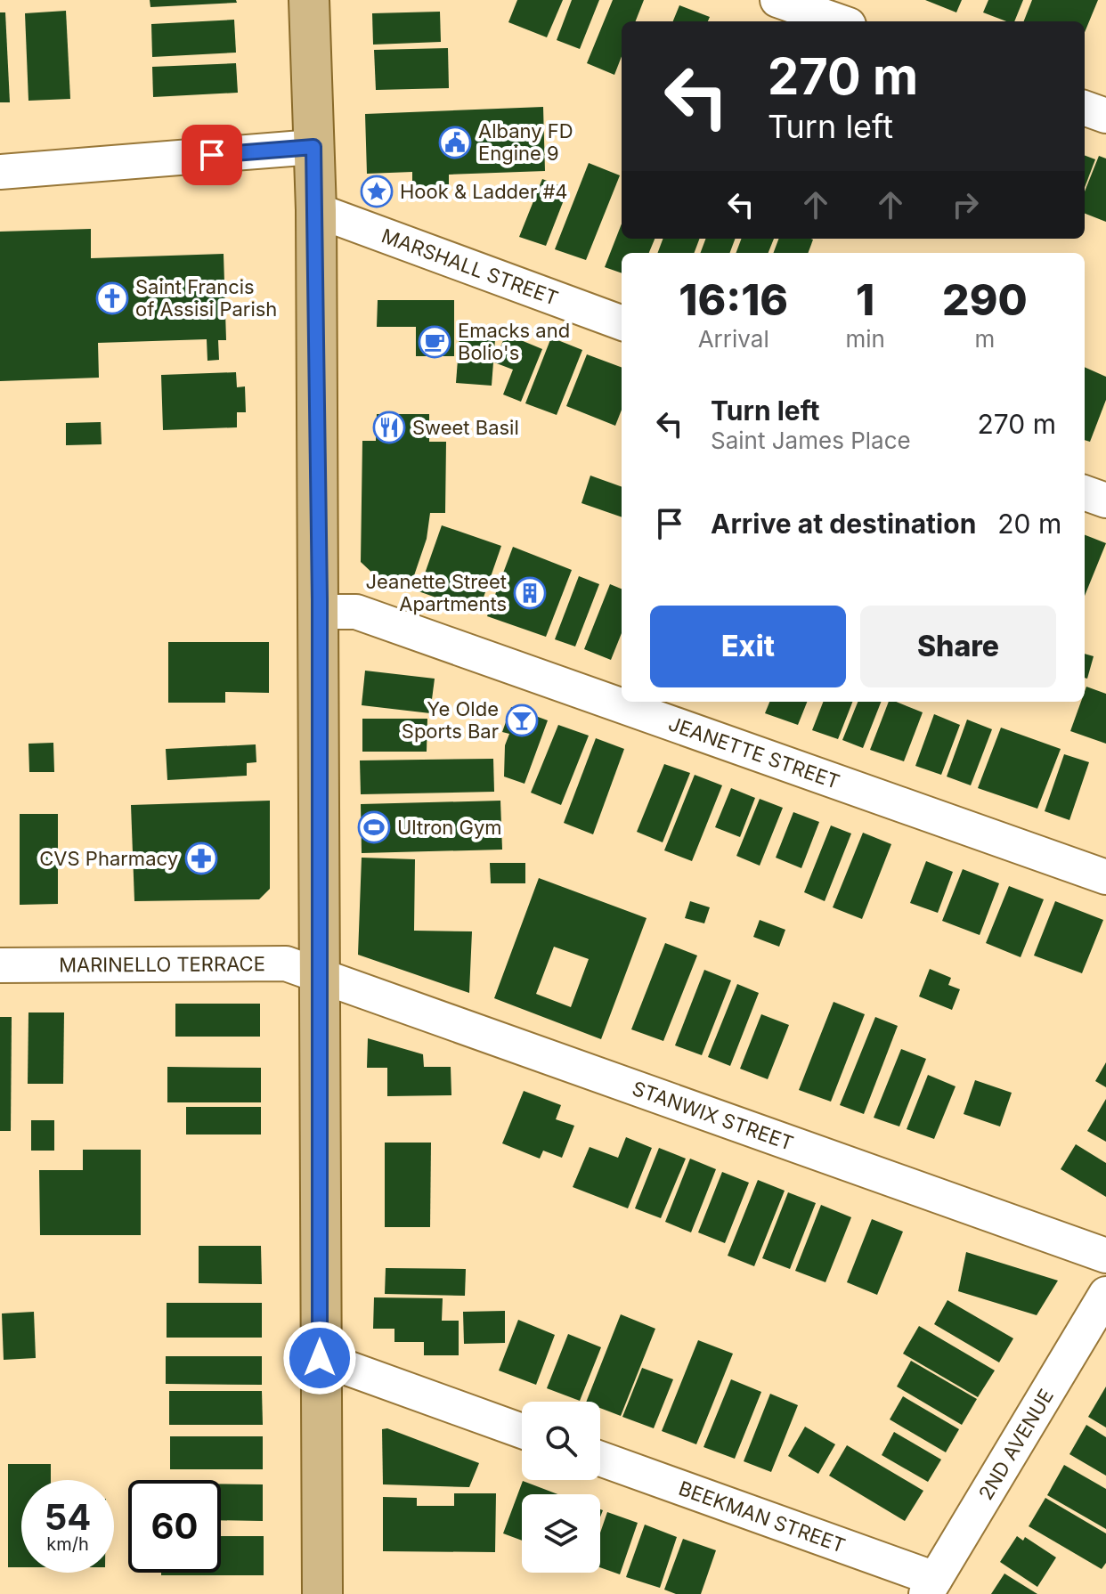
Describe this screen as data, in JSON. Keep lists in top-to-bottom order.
{
  "streets": {
    "street": [
      "MARSHALL STREET",
      "JEANETTE STREET",
      "MARINELLO TERRACE",
      "STANWIX STREET",
      "2ND AVENUE",
      "BEEKMAN STREET"
    ]
  },
  "crossings": [
    ["MARINELLO TERRACE", "STANWIX STREET"],
    ["2ND AVENUE", "BEEKMAN STREET"]
  ],
  "places": {
    "public building": ["Albany FD Engine 9"],
    "place": ["Hook & Ladder #4"],
    "church": ["Saint Francis of Assisi Parish"],
    "cafe": ["Emacks and Bolio's"],
    "restaurant": ["Sweet Basil"],
    "building": ["Jeanette Street Apartments"],
    "bar": ["Ye Olde Sports Bar"],
    "sports": ["Ultron Gym"],
    "pharmacy": ["CVS Pharmacy"]
  },
  "page": {
    "turn": ["270 m", "Turn left"],
    "eta": [
      "16:16",
      "Arrival",
      "1",
      "min",
      "290",
      "m"
    ],
    "list": [
      {
        "name": "Turn left",
        "note": "Saint James Place",
        "value": "270 m"
      },
      {
        "name": "Arrive at destination",
        "value": "20 m"
      }
    ],
    "buttons": ["Exit", "Share"],
    "speed": "54 km/h",
    "limit": "60"
  }
}
